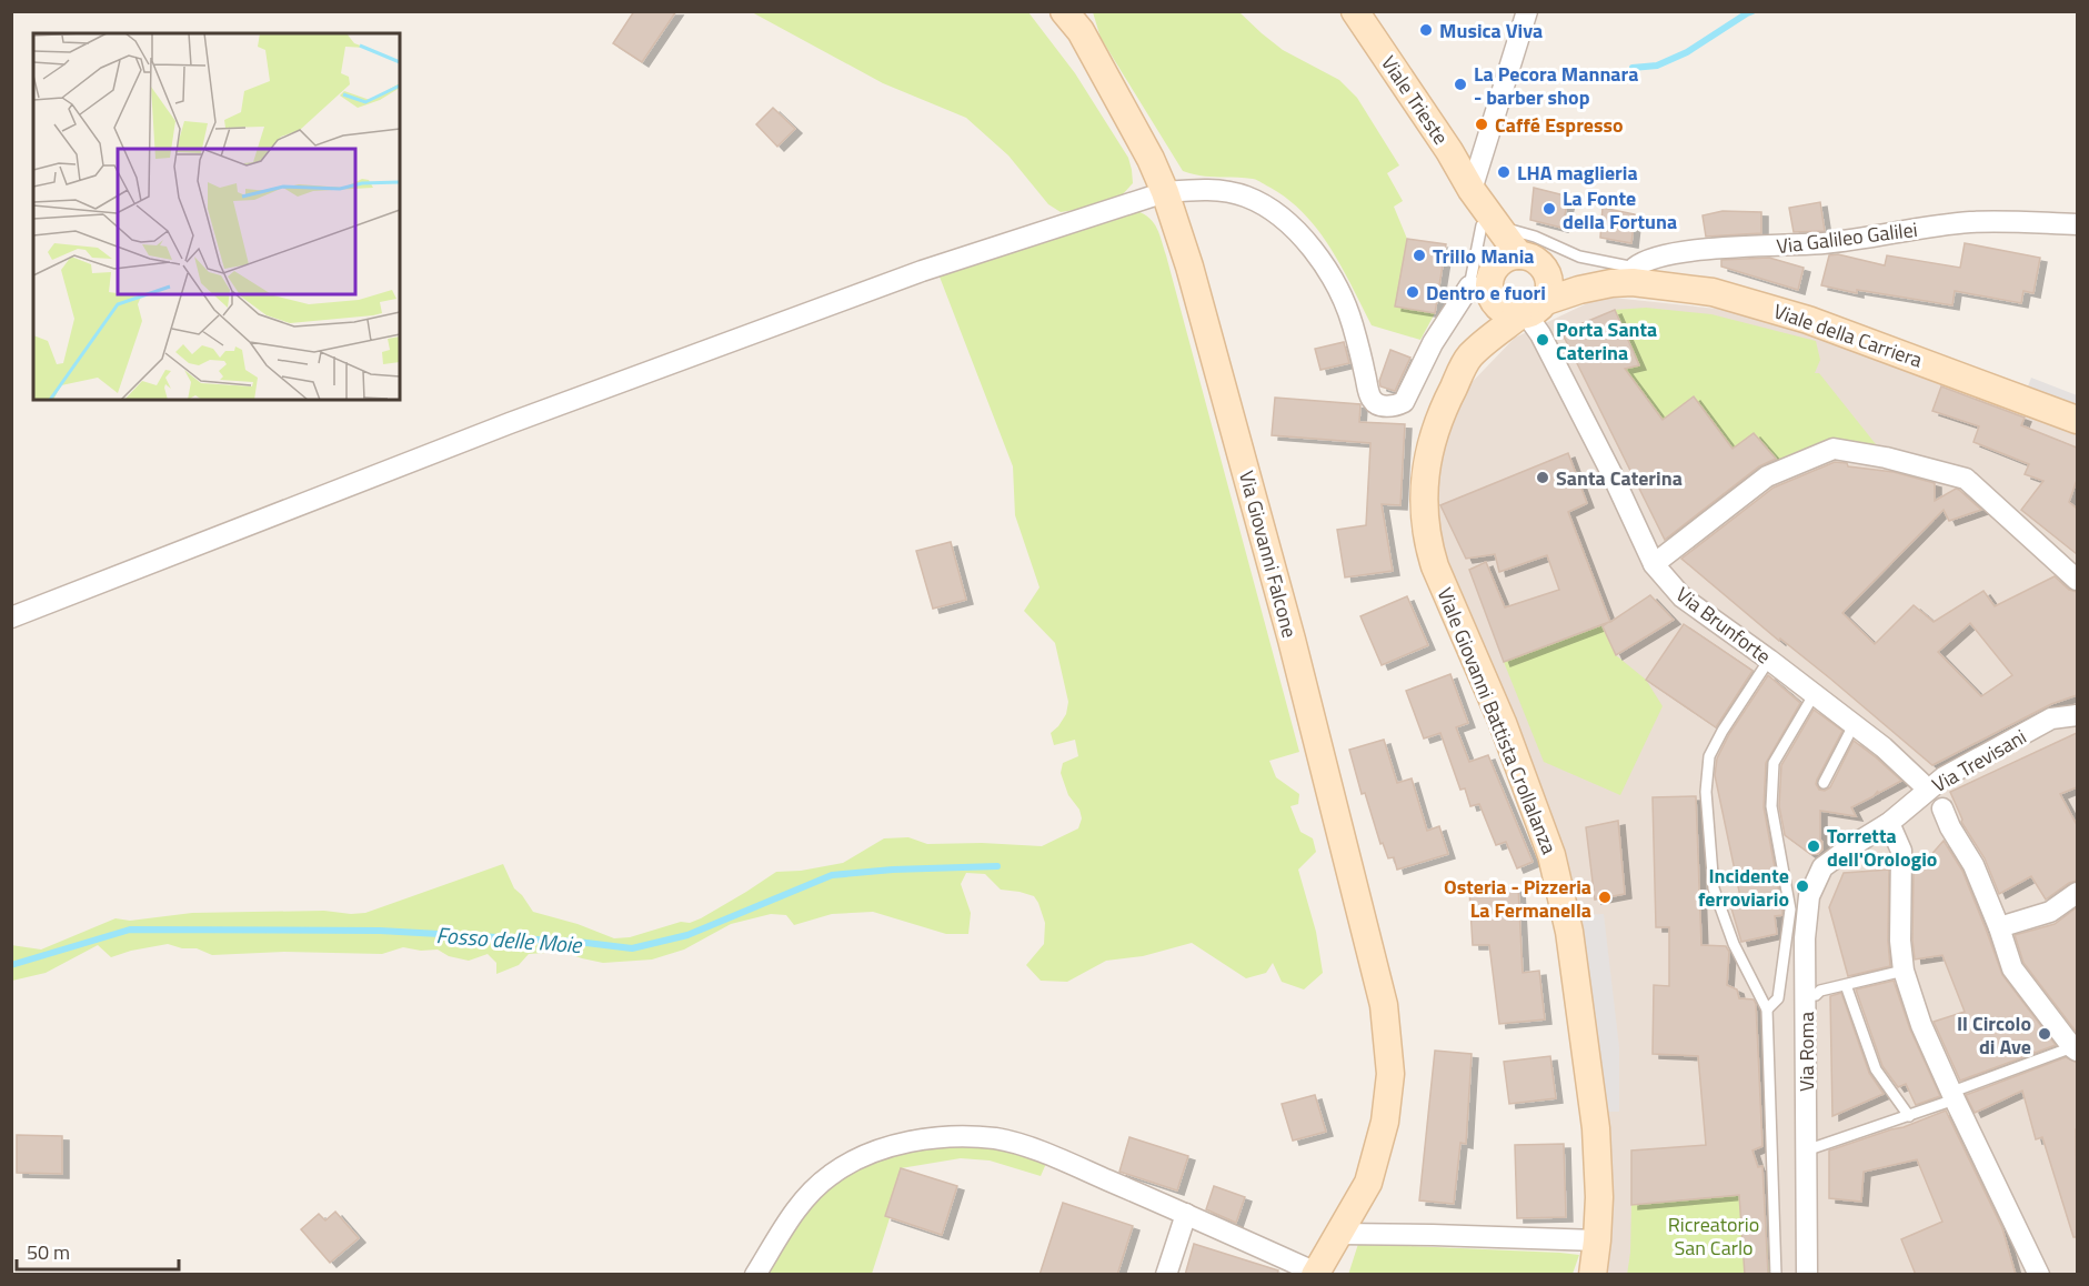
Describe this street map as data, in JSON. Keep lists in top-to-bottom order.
{
  "streets": {
    "main road": [
      "Viale Trieste",
      "Viale della Carriera",
      "Via Giovanni Falcone",
      "Viale Giovanni Battista Crollalanza"
    ],
    "street": [
      "Via Galileo Galilei",
      "Via Brunforte",
      "Via Trevisani",
      "Via Roma"
    ]
  },
  "crossings": [
    ["Viale Trieste", "Viale della Carriera"],
    ["Viale Trieste", "Via Brunforte"],
    ["Viale Trieste", "Viale Giovanni Battista Crollalanza"],
    ["Via Galileo Galilei", "Viale della Carriera"],
    ["Viale della Carriera", "Via Brunforte"],
    ["Viale della Carriera", "Viale Giovanni Battista Crollalanza"],
    ["Via Brunforte", "Viale Giovanni Battista Crollalanza"],
    ["Via Trevisani", "Via Roma"]
  ],
  "water": ["Fosso delle Moie"],
  "parks": ["Ricreatorio San Carlo"],
  "places": [
    "Musica Viva",
    "La Pecora Mannara - barber shop",
    "Caffé Espresso",
    "LHA maglieria",
    "La Fonte della Fortuna",
    "Trillo Mania",
    "Dentro e fuori",
    "Porta Santa Caterina",
    "Santa Caterina",
    "Torretta dell'Orologio",
    "Incidente ferroviario",
    "Osteria - Pizzeria La Fermanella",
    "Il Circolo di Ave"
  ],
  "scale_bar": "50 m"
}
